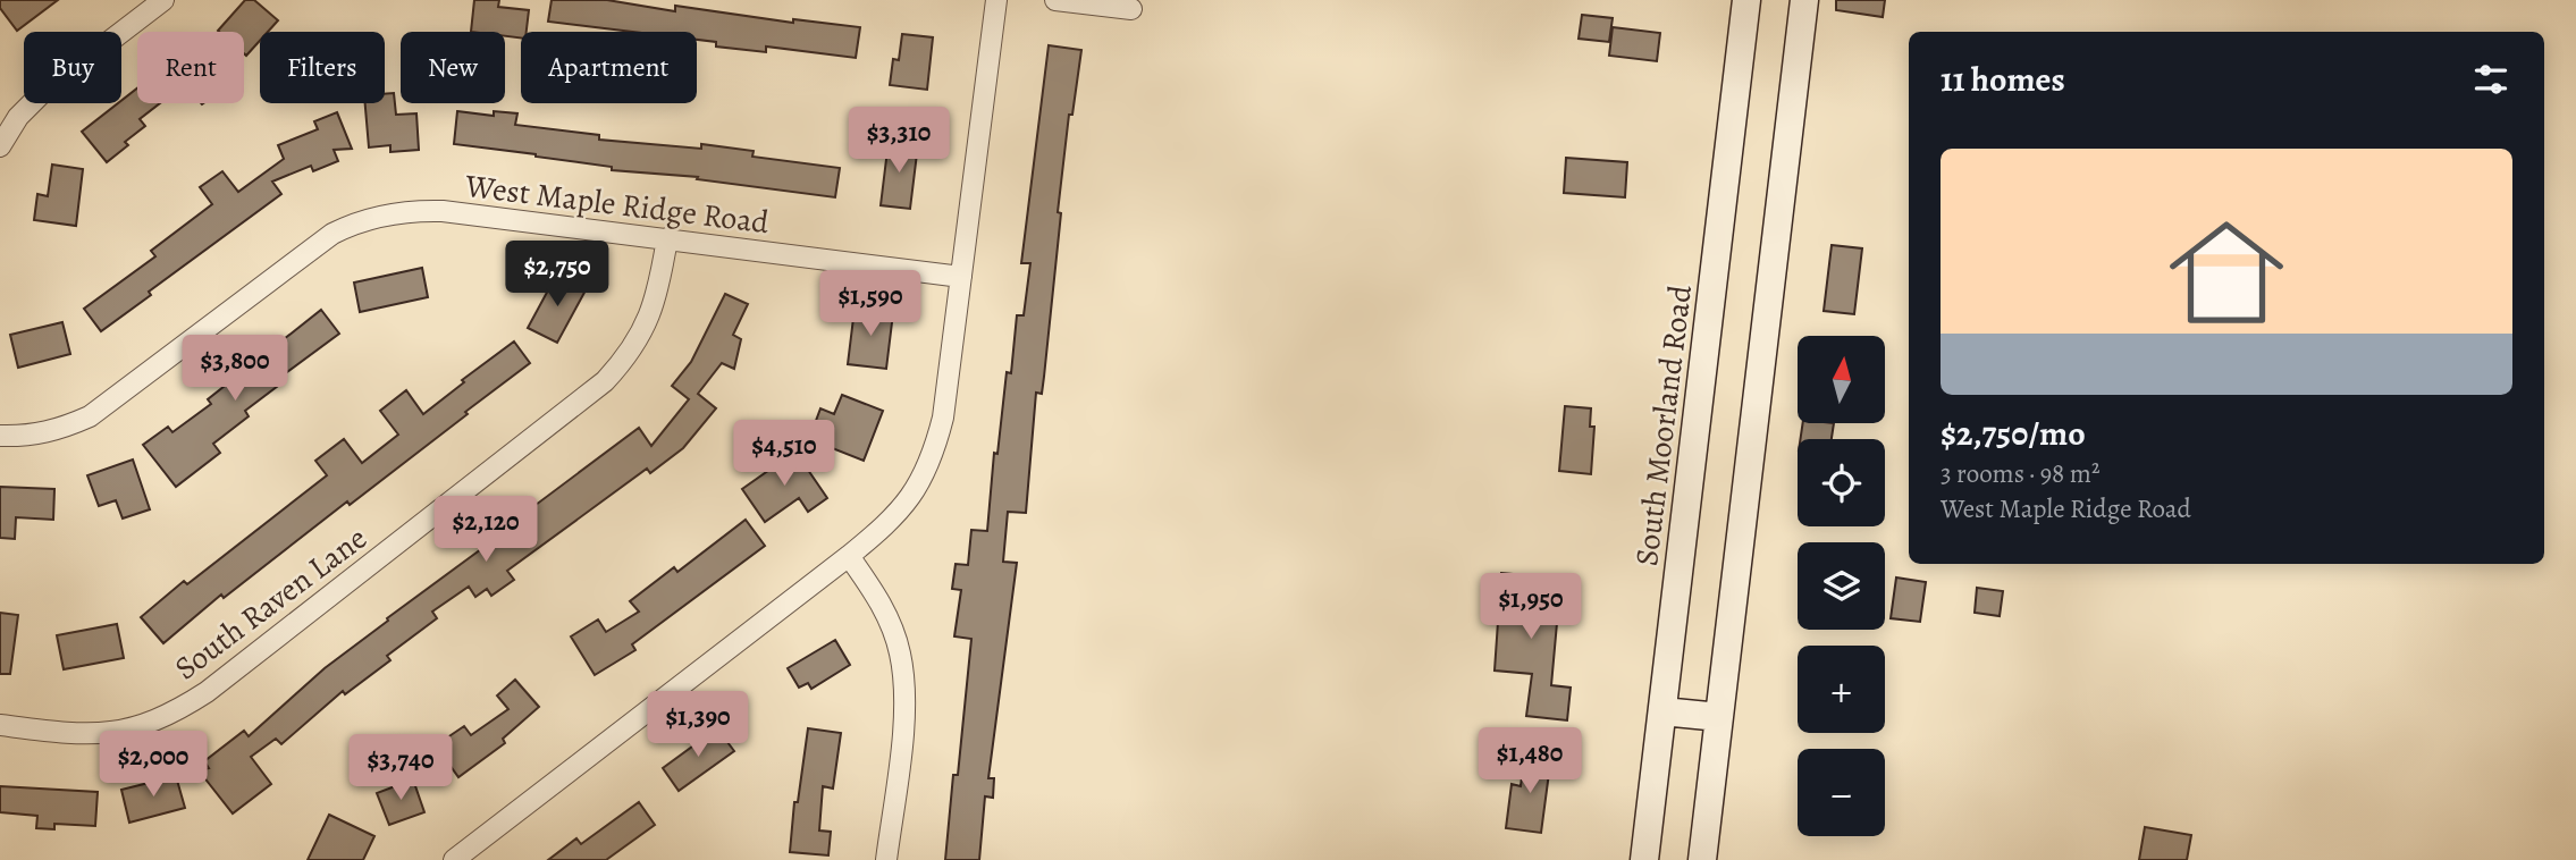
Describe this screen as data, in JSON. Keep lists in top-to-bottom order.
{
  "streets": {
    "main road": ["South Moorland Road"],
    "street": ["West Maple Ridge Road", "South Raven Lane"]
  },
  "crossings": [
    ["West Maple Ridge Road", "South Raven Lane"]
  ],
  "north": "top",
  "page": {
    "chip": [
      "Buy",
      "Rent",
      "Filters",
      "New",
      "Apartment"
    ],
    "heading": "11 homes",
    "price": [
      "$3,310",
      "$2,750",
      "$1,590",
      "$3,800",
      "$4,510",
      "$2,120",
      "$1,950",
      "$1,390",
      "$1,480",
      "$2,000",
      "$3,740"
    ],
    "list": [
      {
        "name": "$2,750/mo",
        "note": "3 rooms · 98 m² · West Maple Ridge Road"
      }
    ],
    "map_buttons": ["+", "−"]
  }
}
